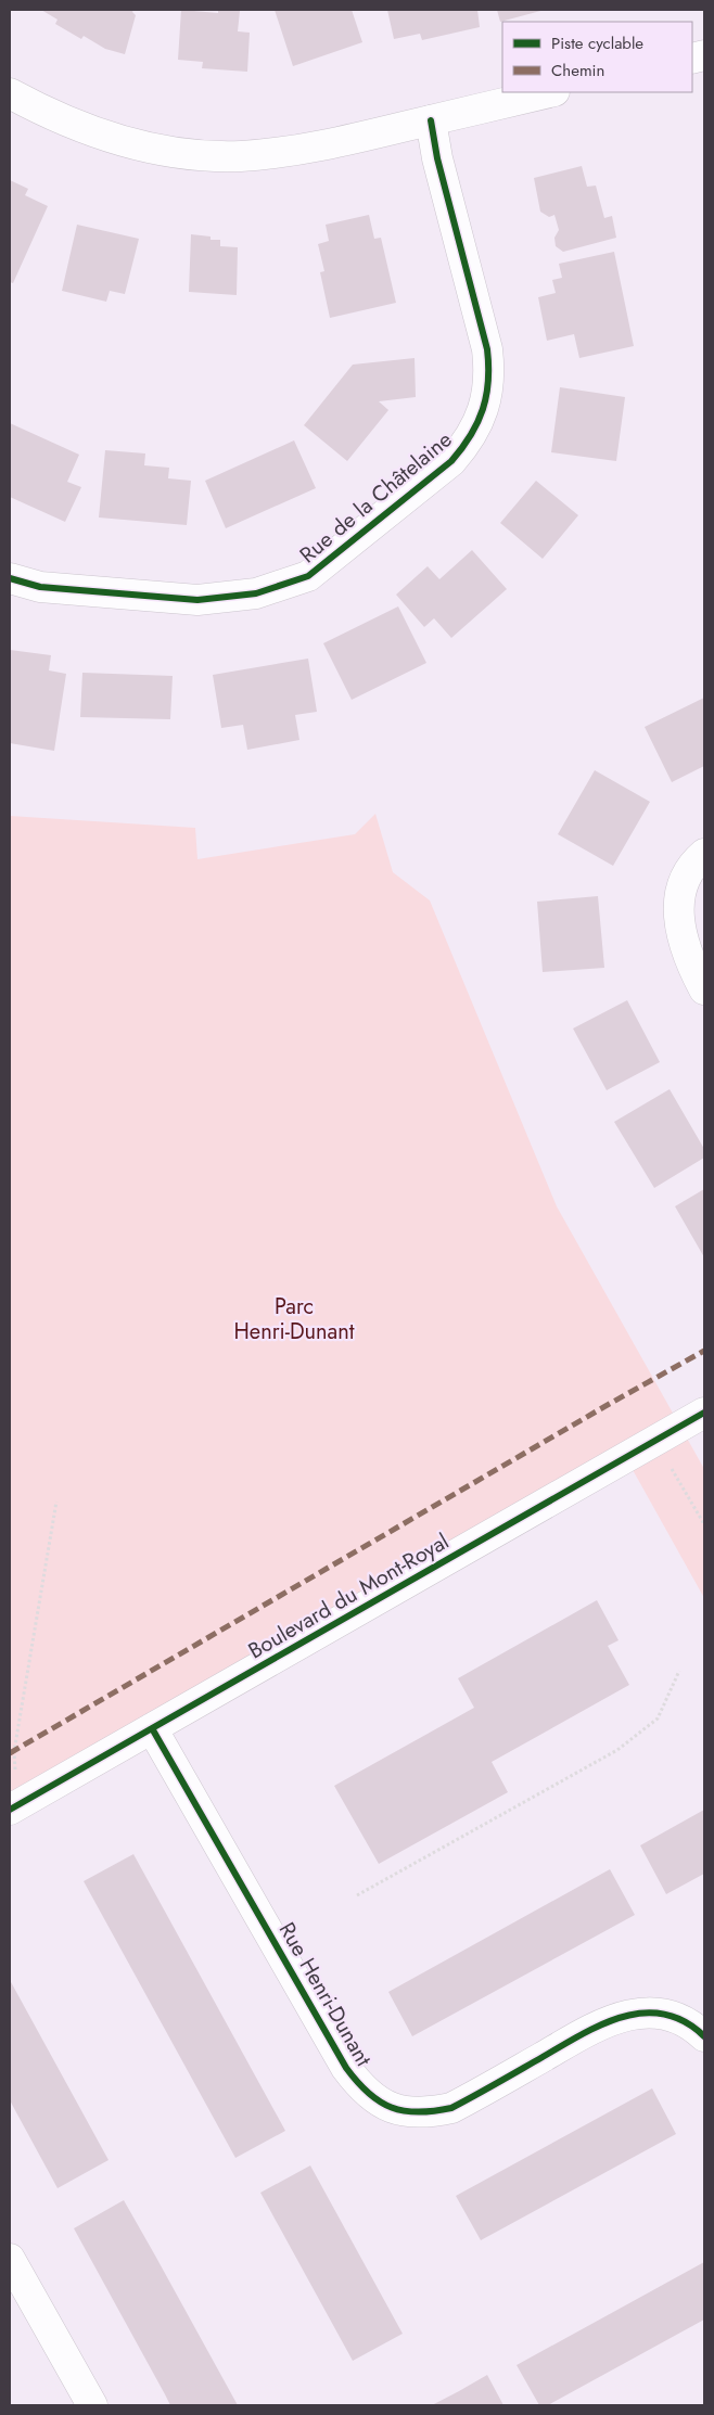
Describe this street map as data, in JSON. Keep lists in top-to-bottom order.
{
  "streets": {
    "street": ["Rue de la Châtelaine", "Boulevard du Mont-Royal", "Rue Henri-Dunant"]
  },
  "crossings": [
    ["Boulevard du Mont-Royal", "Rue Henri-Dunant"]
  ],
  "parks": ["Parc Henri-Dunant"],
  "legend": ["Piste cyclable", "Chemin"]
}
